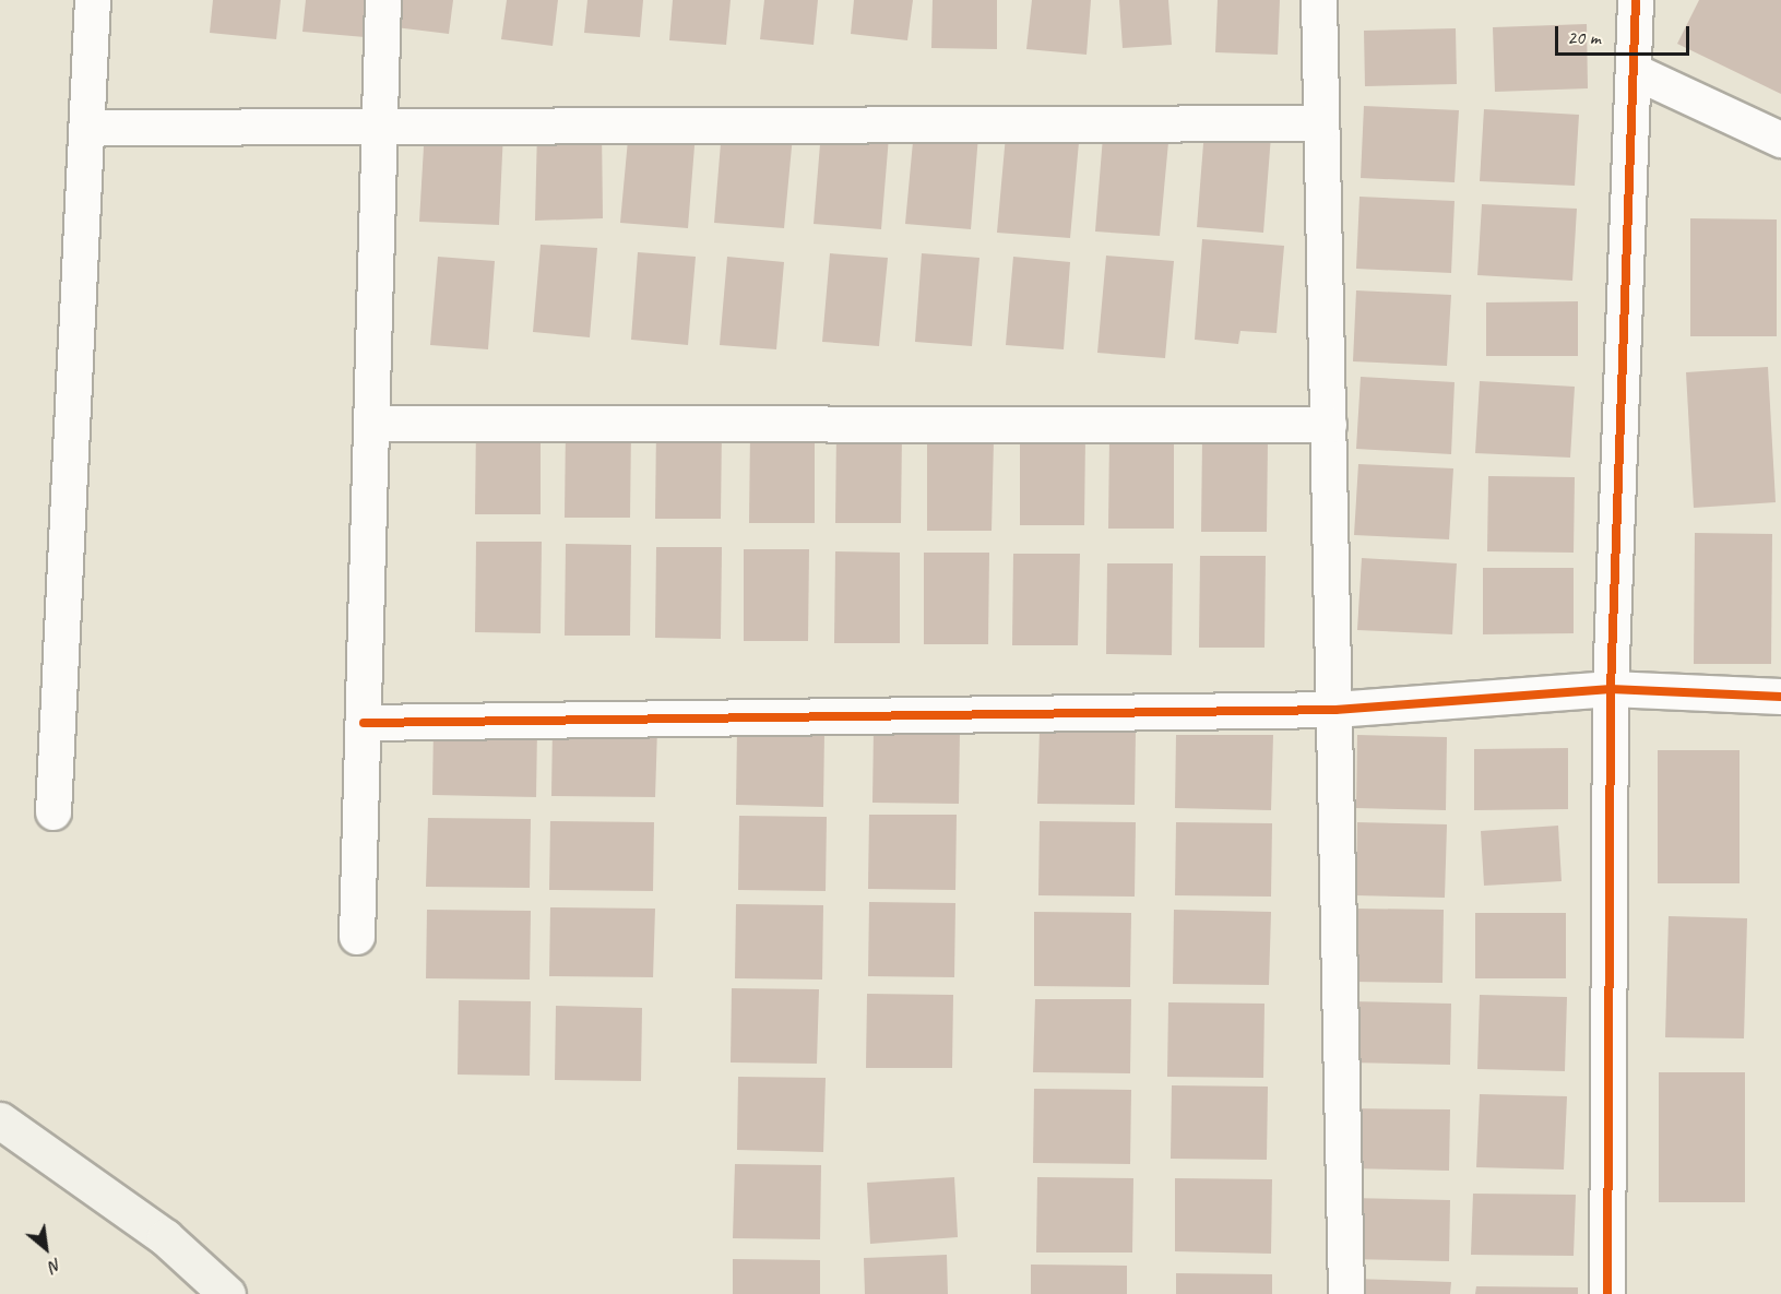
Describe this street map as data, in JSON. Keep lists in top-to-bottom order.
{
  "scale_bar": "20 m",
  "north": "bottom right"
}
